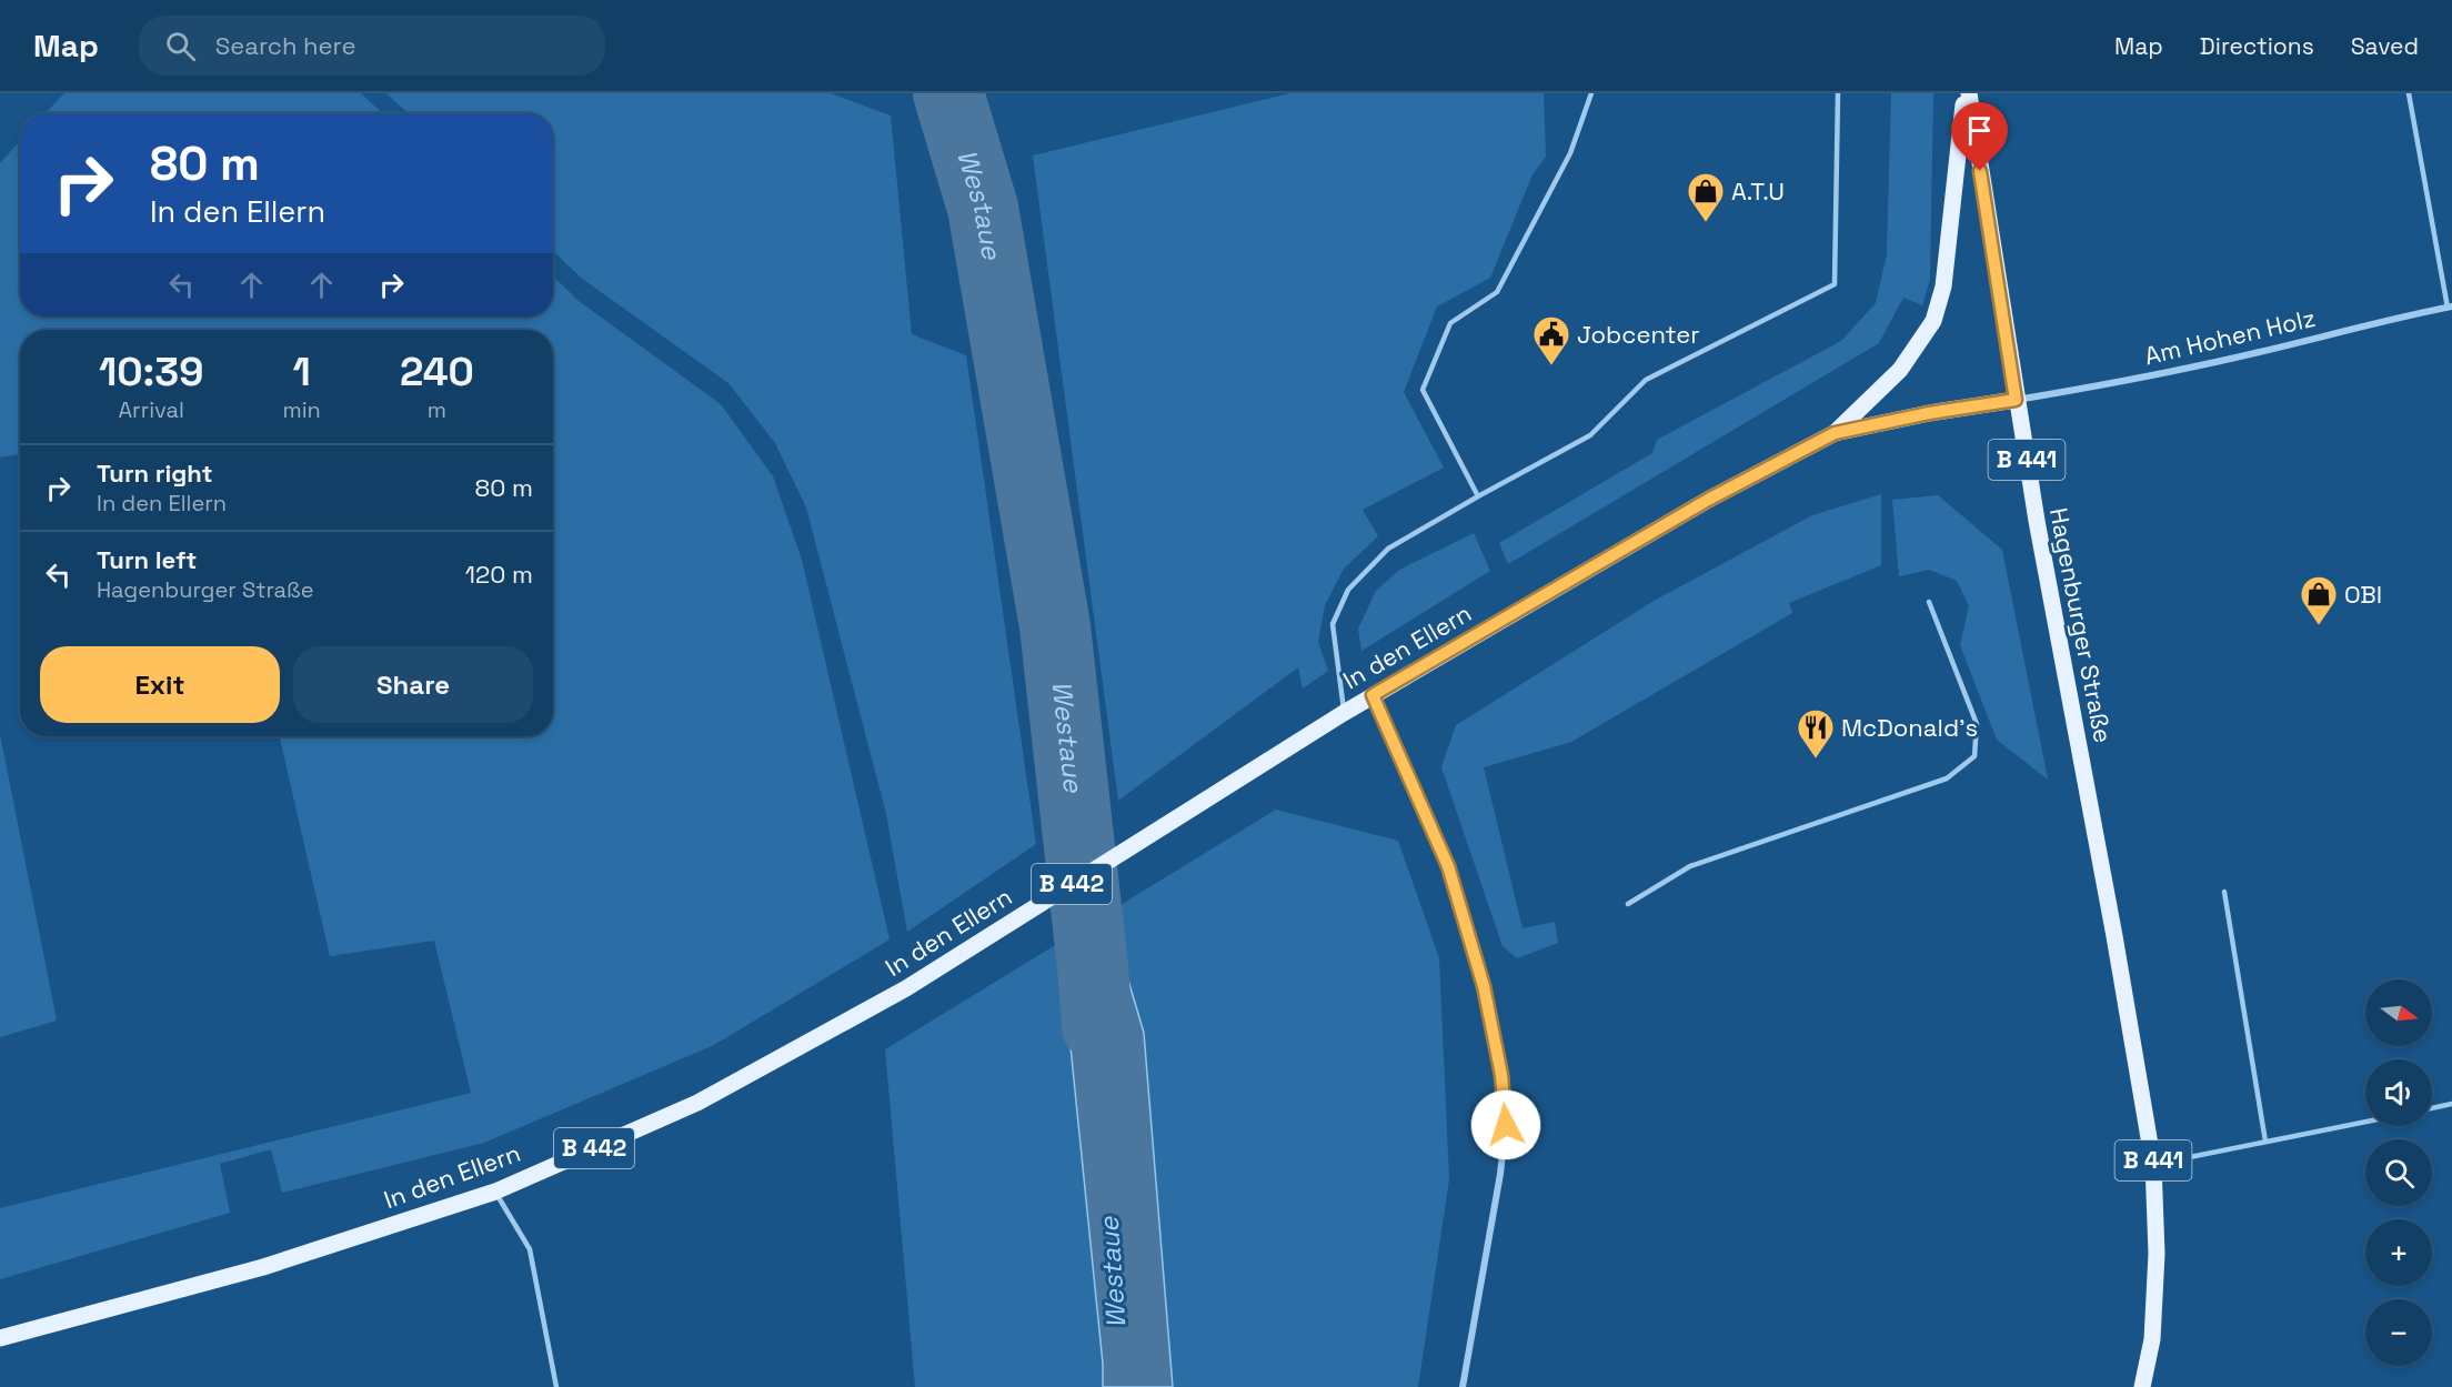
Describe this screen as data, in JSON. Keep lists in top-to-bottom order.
{
  "streets": {
    "main road": [
      "B 441",
      "Hagenburger Straße",
      "In den Ellern",
      "B 442"
    ],
    "street": ["Am Hohen Holz"]
  },
  "crossings": [
    ["Am Hohen Holz", "Hagenburger Straße"],
    ["Am Hohen Holz", "In den Ellern"],
    ["Hagenburger Straße", "In den Ellern"]
  ],
  "water": ["Westaue"],
  "places": {
    "shop": ["A.T.U", "OBI"],
    "public building": ["Jobcenter"],
    "restaurant": ["McDonald's"]
  },
  "north": "right",
  "page": {
    "header": "Map",
    "search": "Search here",
    "nav": ["Map", "Directions", "Saved"],
    "turn": ["80 m", "In den Ellern"],
    "eta": [
      "10:39",
      "Arrival",
      "1",
      "min",
      "240",
      "m"
    ],
    "list": [
      {
        "name": "Turn right",
        "note": "In den Ellern",
        "value": "80 m"
      },
      {
        "name": "Turn left",
        "note": "Hagenburger Straße",
        "value": "120 m"
      }
    ],
    "buttons": ["Exit", "Share"],
    "map_buttons": ["+", "−"]
  }
}
